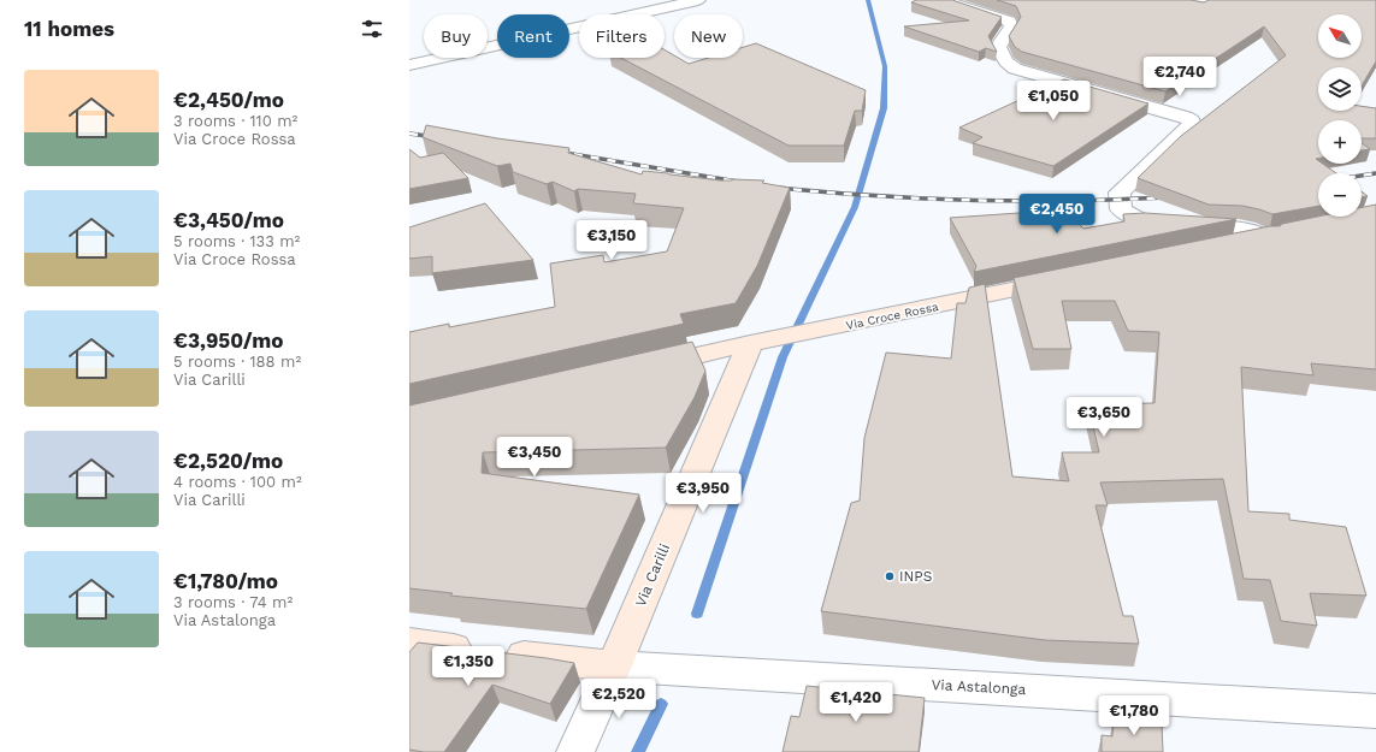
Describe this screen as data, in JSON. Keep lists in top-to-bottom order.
{
  "streets": {
    "main road": ["Via Croce Rossa", "Via Carilli", "Via Astalonga"]
  },
  "crossings": [
    ["Via Croce Rossa", "Via Carilli"],
    ["Via Carilli", "Via Astalonga"]
  ],
  "places": ["INPS"],
  "north": "top left",
  "page": {
    "heading": "11 homes",
    "map_buttons": ["+", "−"],
    "chip": [
      "Buy",
      "Rent",
      "Filters",
      "New"
    ],
    "price": [
      "€2,740",
      "€1,050",
      "€2,450",
      "€3,150",
      "€3,650",
      "€3,450",
      "€3,950",
      "€1,350",
      "€2,520",
      "€1,420",
      "€1,780"
    ],
    "list": [
      {
        "name": "€2,450/mo",
        "note": "3 rooms · 110 m² · Via Croce Rossa"
      },
      {
        "name": "€3,450/mo",
        "note": "5 rooms · 133 m² · Via Croce Rossa"
      },
      {
        "name": "€3,950/mo",
        "note": "5 rooms · 188 m² · Via Carilli"
      },
      {
        "name": "€2,520/mo",
        "note": "4 rooms · 100 m² · Via Carilli"
      },
      {
        "name": "€1,780/mo",
        "note": "3 rooms · 74 m² · Via Astalonga"
      }
    ]
  }
}
